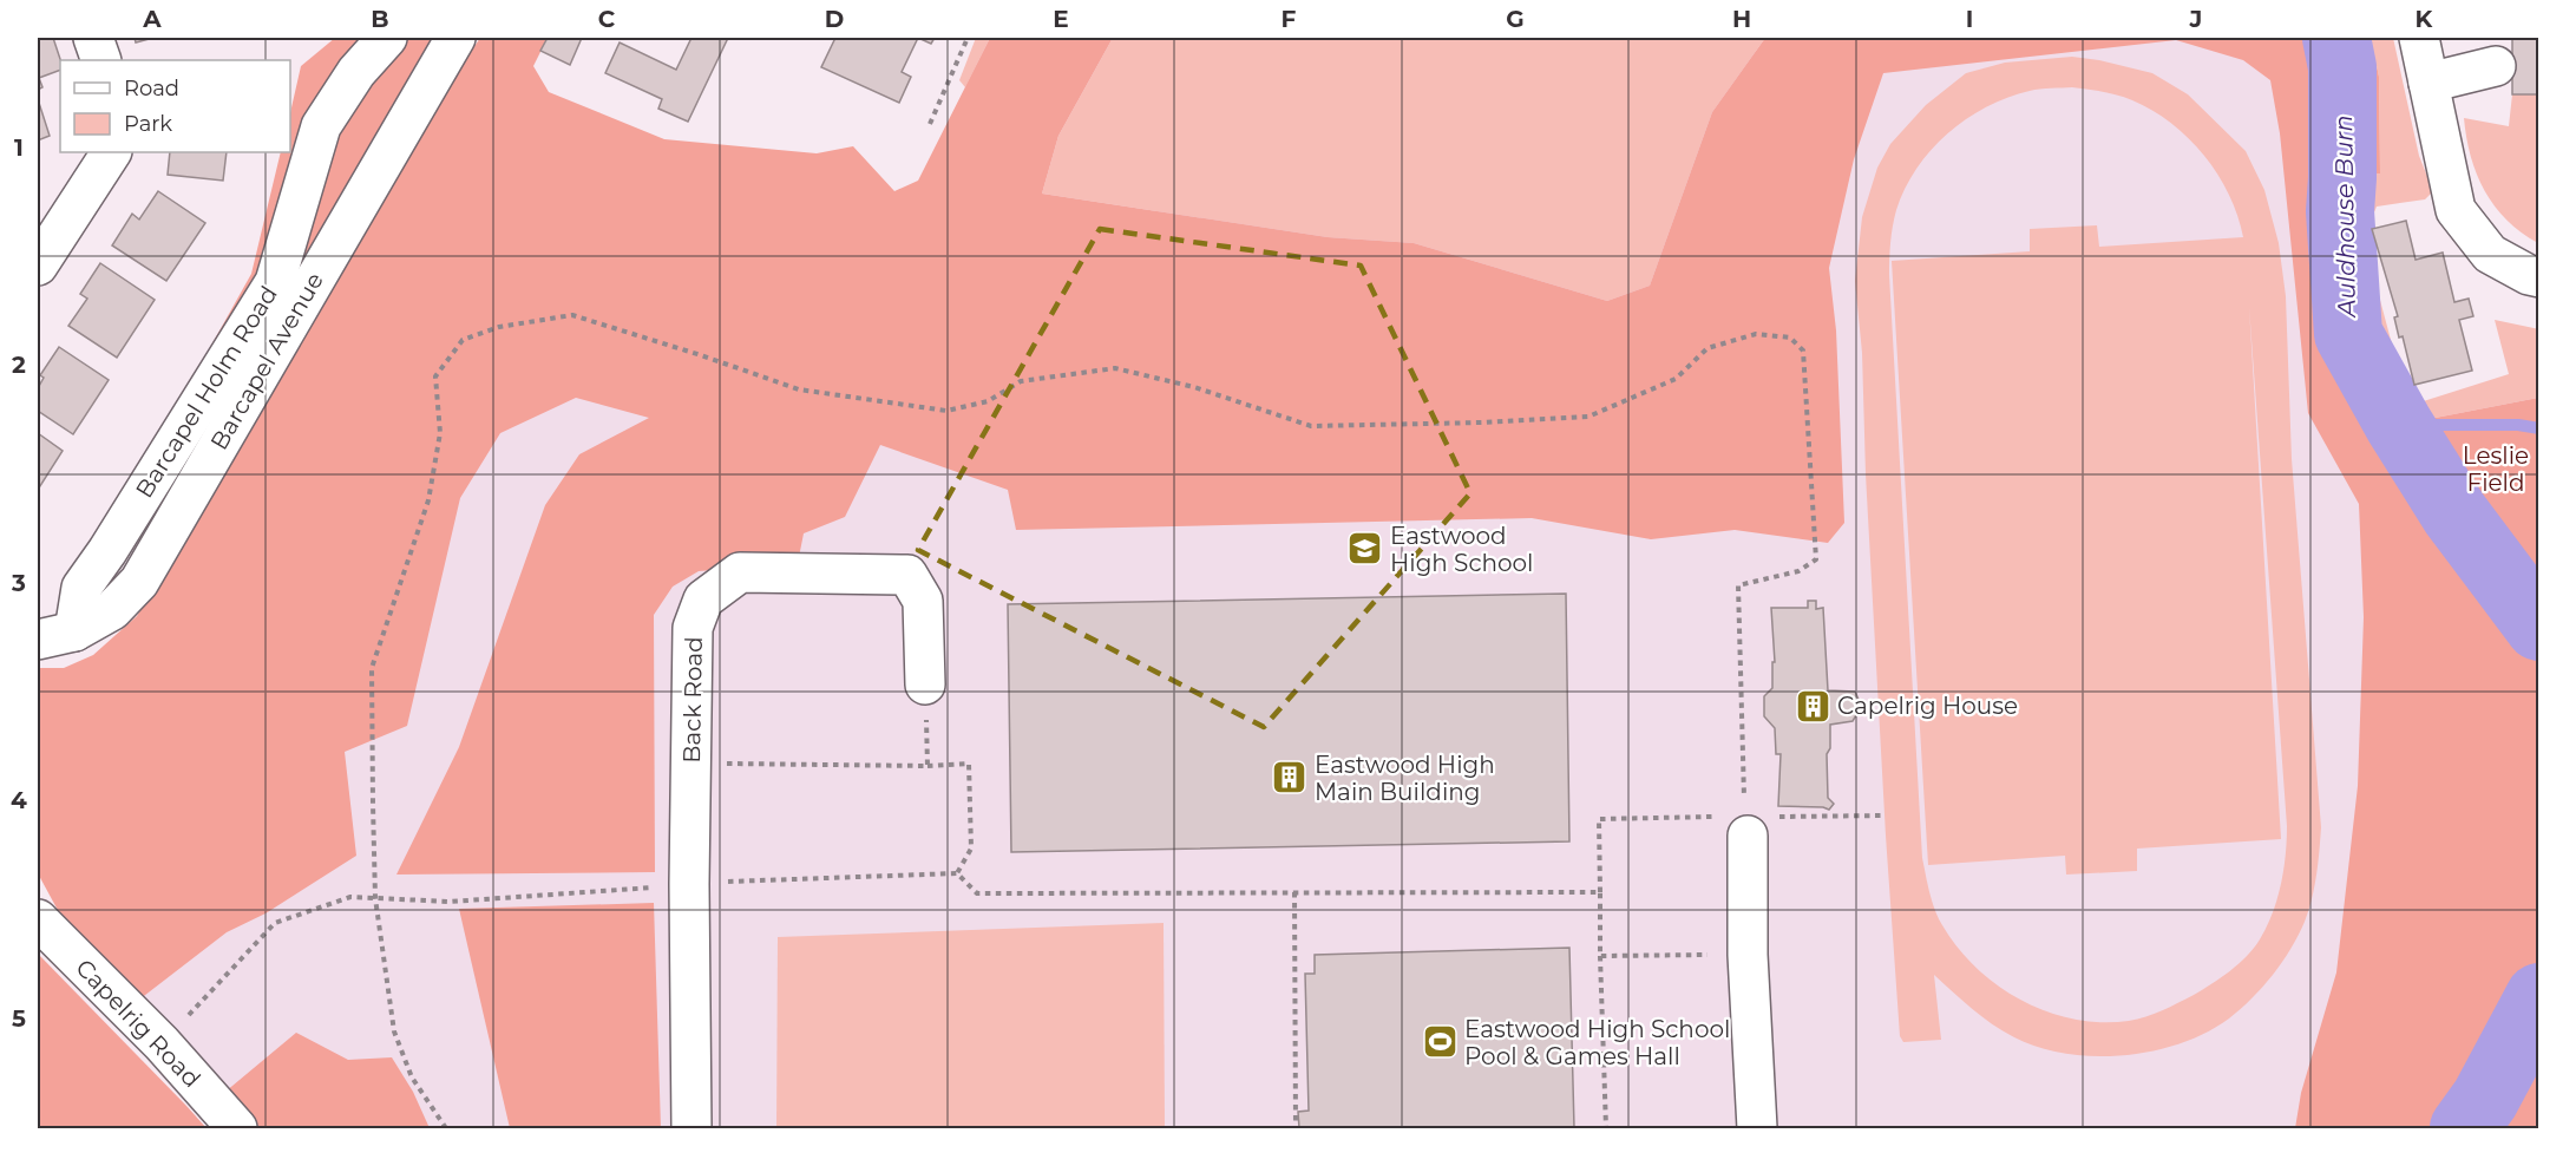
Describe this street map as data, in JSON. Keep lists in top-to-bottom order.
{
  "streets": {
    "street": [
      "Barcapel Avenue",
      "Barcapel Holm Road",
      "Back Road",
      "Capelrig Road"
    ]
  },
  "crossings": [
    ["Barcapel Avenue", "Barcapel Holm Road"]
  ],
  "water": ["Auldhouse Burn"],
  "parks": ["Leslie Field"],
  "places": {
    "school or university": ["Eastwood High School"],
    "building": ["Capelrig House", "Eastwood High Main Building"],
    "sports": ["Eastwood High School Pool & Games Hall"]
  },
  "legend": ["Road", "Park"],
  "grid": {
    "columns": [
      "A",
      "B",
      "C",
      "D",
      "E",
      "F",
      "G",
      "H",
      "I",
      "J",
      "K"
    ],
    "rows": [
      "1",
      "2",
      "3",
      "4",
      "5"
    ]
  }
}
